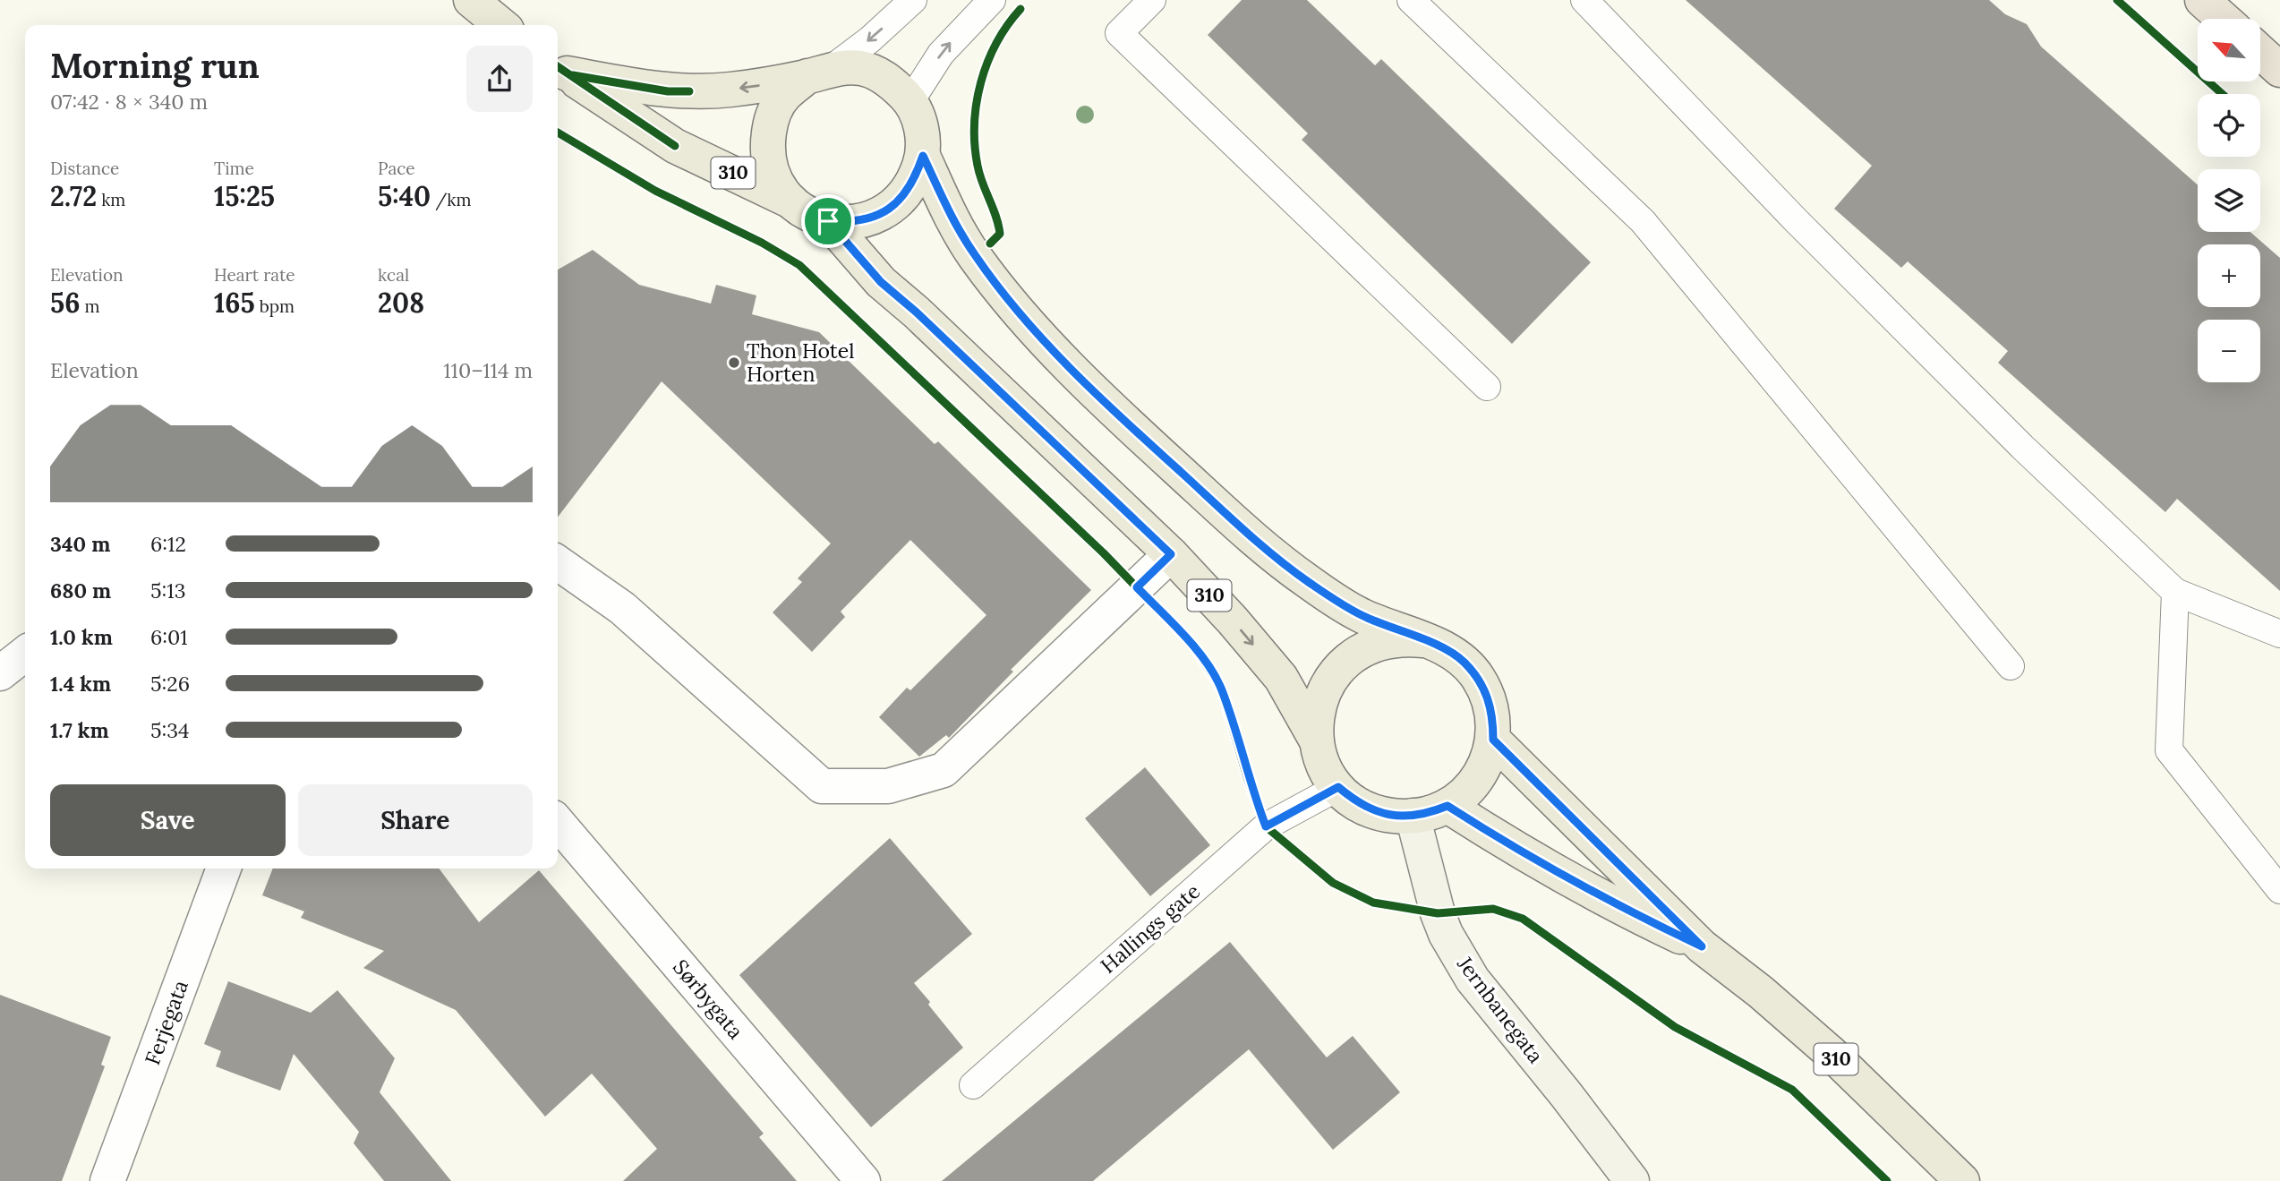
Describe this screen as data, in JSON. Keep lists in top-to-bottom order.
{
  "streets": {
    "main road": ["310", "Jernbanegata"],
    "street": ["Sørbygata", "Ferjegata"],
    "lane": ["Hallings gate"]
  },
  "crossings": [
    ["310", "Hallings gate"],
    ["310", "Jernbanegata"],
    ["Hallings gate", "Jernbanegata"]
  ],
  "places": ["Thon Hotel Horten"],
  "north": "top left",
  "page": {
    "map_buttons": ["+", "−"],
    "heading": ["Morning run", "07:42 · 8 × 340 m"],
    "stats": [
      ["Distance", "2.72 km"],
      ["Time", "15:25"],
      ["Pace", "5:40 /km"],
      ["Elevation", "56 m"],
      ["Heart rate", "165 bpm"],
      ["kcal", "208"]
    ],
    "chart": ["Elevation", "110–114 m"],
    "list": [
      {
        "name": "340 m",
        "note": "6:12"
      },
      {
        "name": "680 m",
        "note": "5:13"
      },
      {
        "name": "1.0 km",
        "note": "6:01"
      },
      {
        "name": "1.4 km",
        "note": "5:26"
      },
      {
        "name": "1.7 km",
        "note": "5:34"
      }
    ],
    "buttons": ["Save", "Share"]
  }
}
